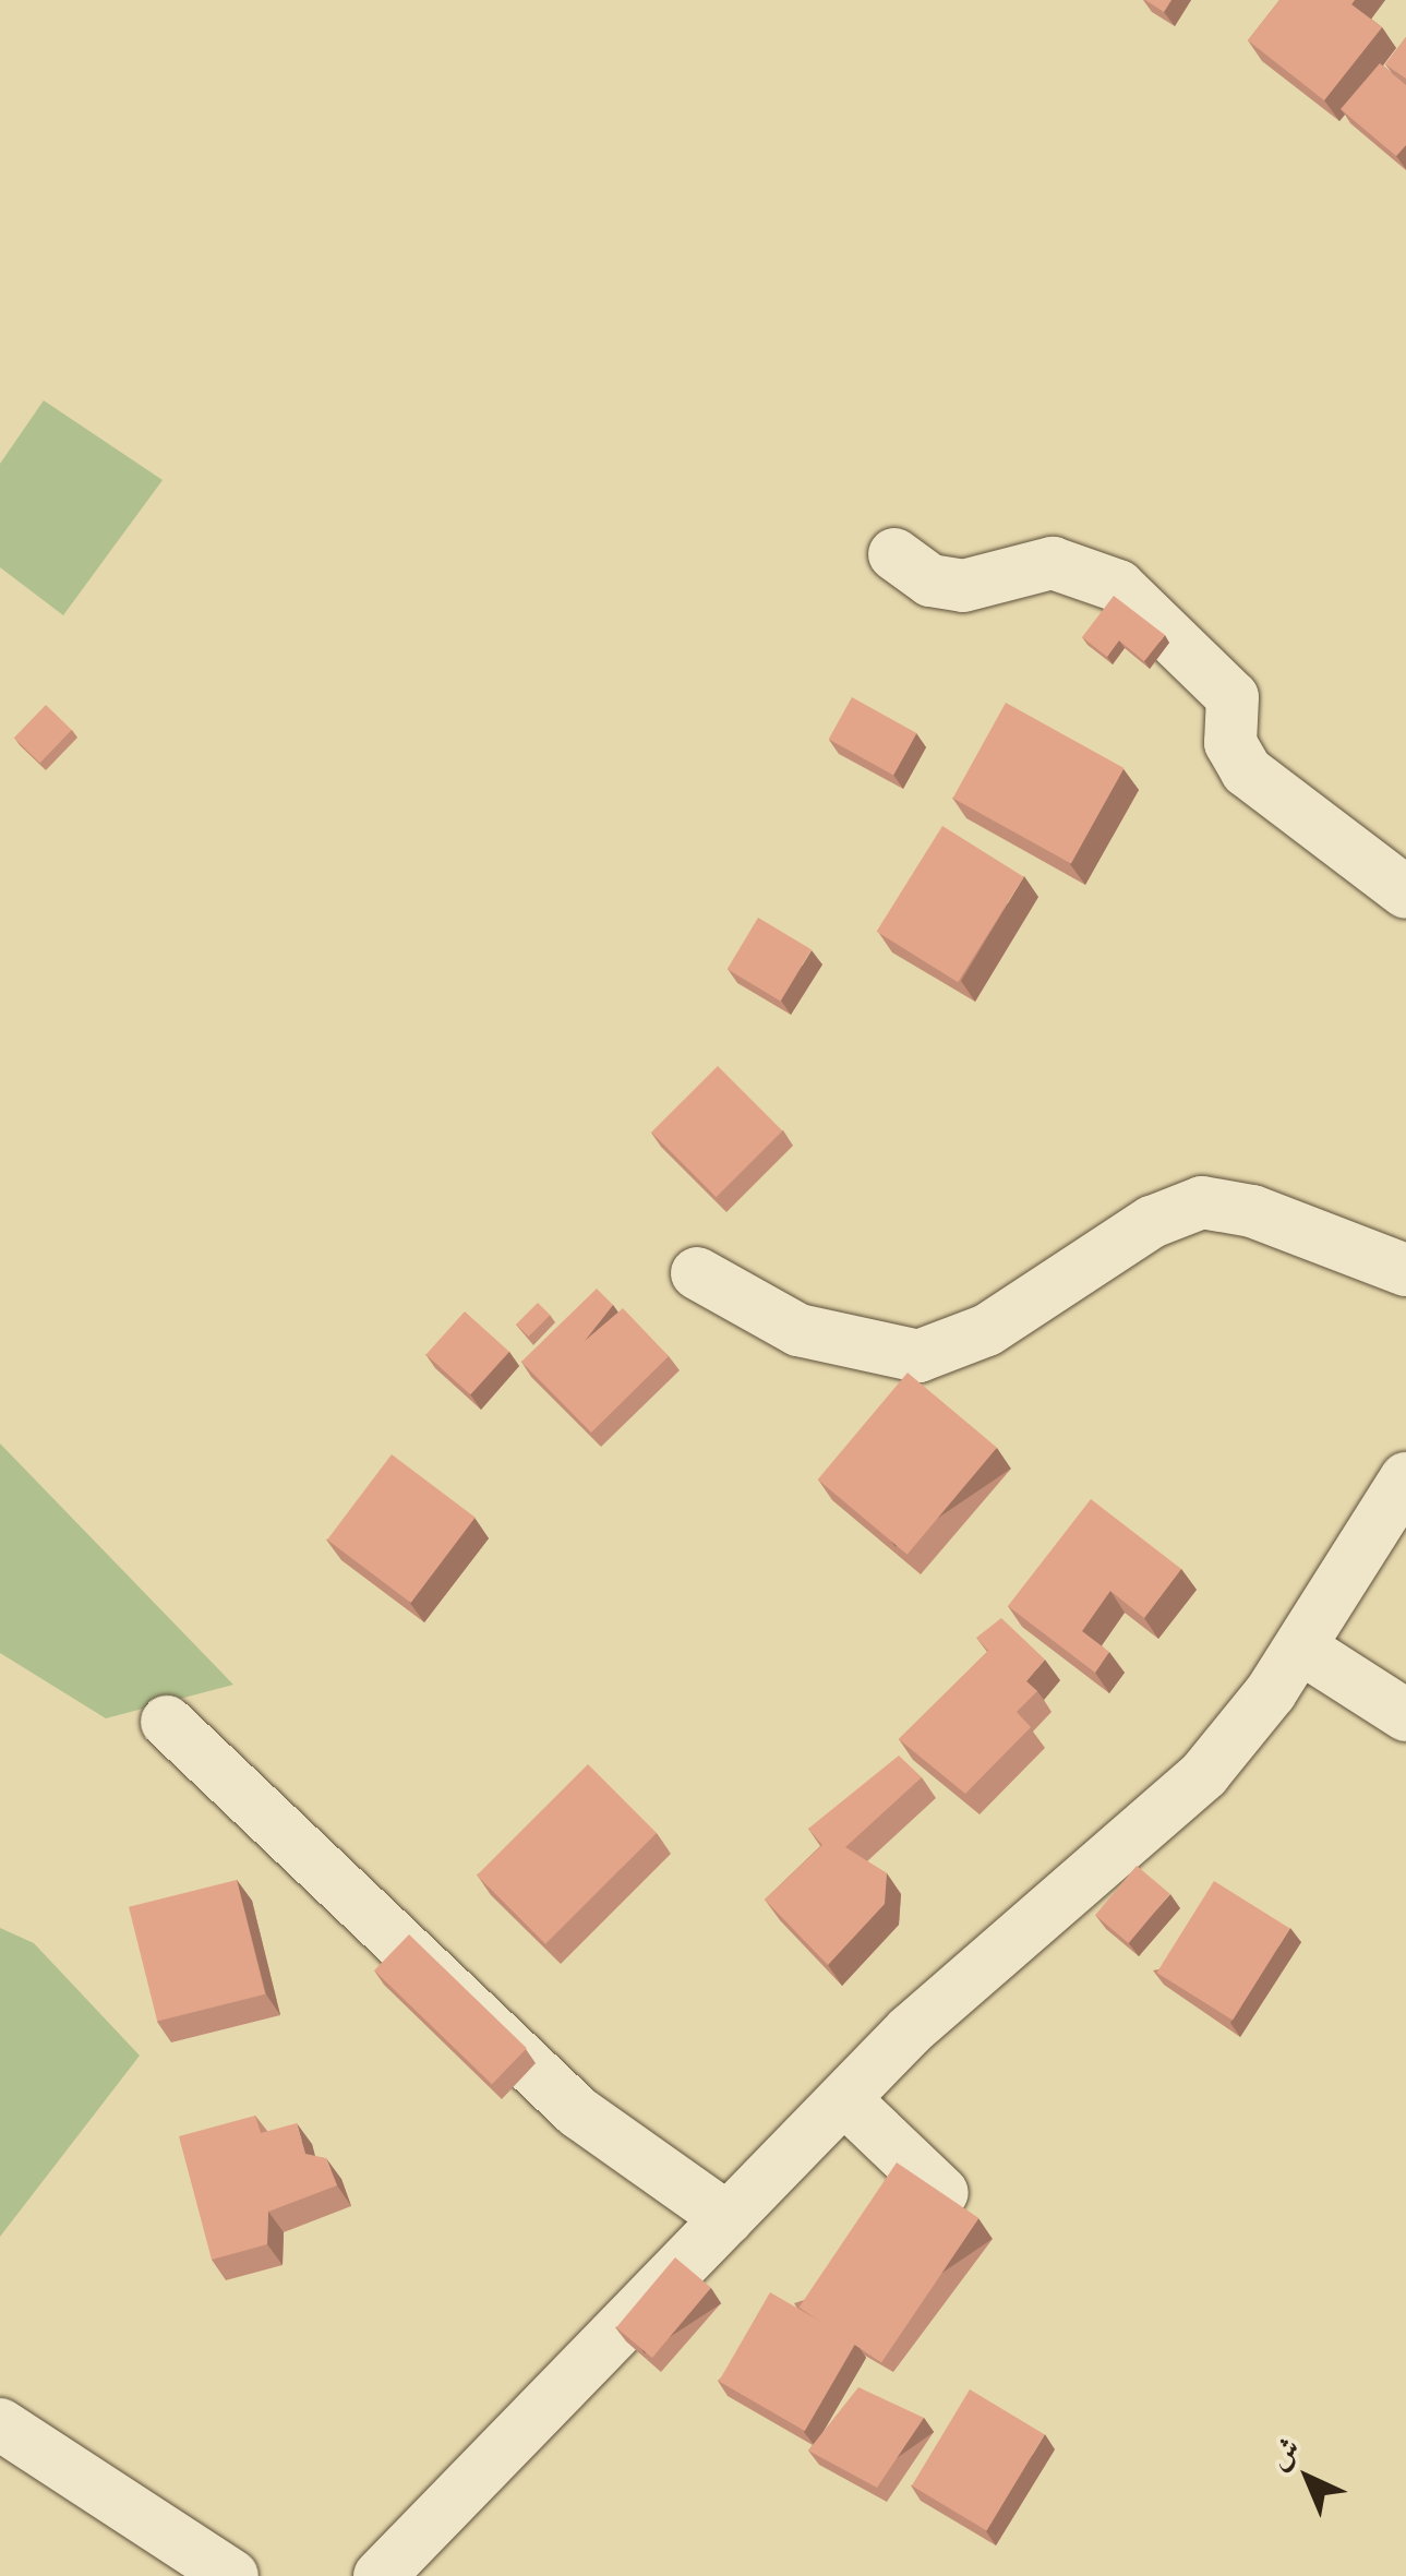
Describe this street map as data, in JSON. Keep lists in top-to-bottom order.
{
  "north": "top left"
}
